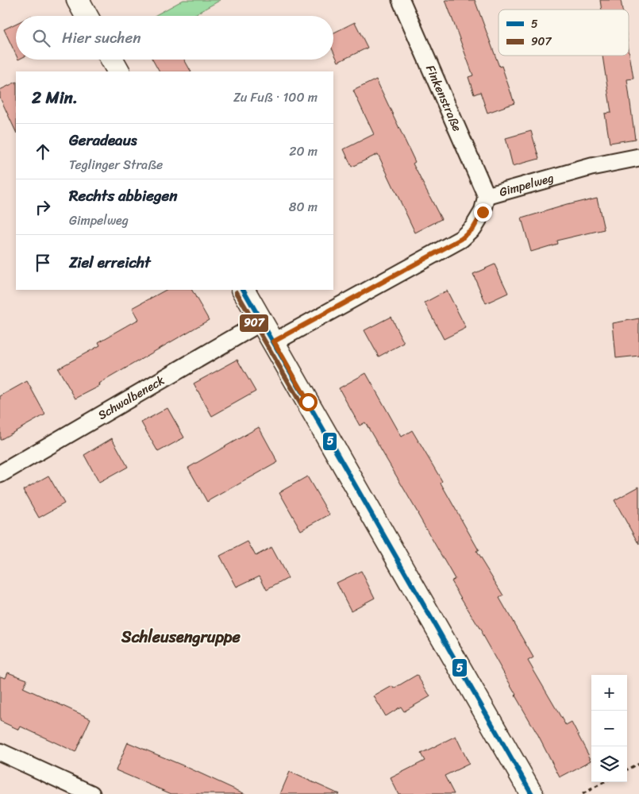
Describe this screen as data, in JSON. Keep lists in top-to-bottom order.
{
  "streets": {
    "street": ["Finkenstraße", "Gimpelweg", "Schwalbeneck"]
  },
  "crossings": [
    ["Finkenstraße", "Gimpelweg"]
  ],
  "districts": ["Schleusengruppe"],
  "lines": ["transit line 5", "transit line 907"],
  "legend": ["5", "907"],
  "page": {
    "search": "Hier suchen",
    "heading": ["2 Min.", "Zu Fuß · 100 m"],
    "list": [
      ["Geradeaus", "Teglinger Straße", "20 m"],
      ["Rechts abbiegen", "Gimpelweg", "80 m"],
      "Ziel erreicht"
    ],
    "map_buttons": ["+", "−"]
  }
}
